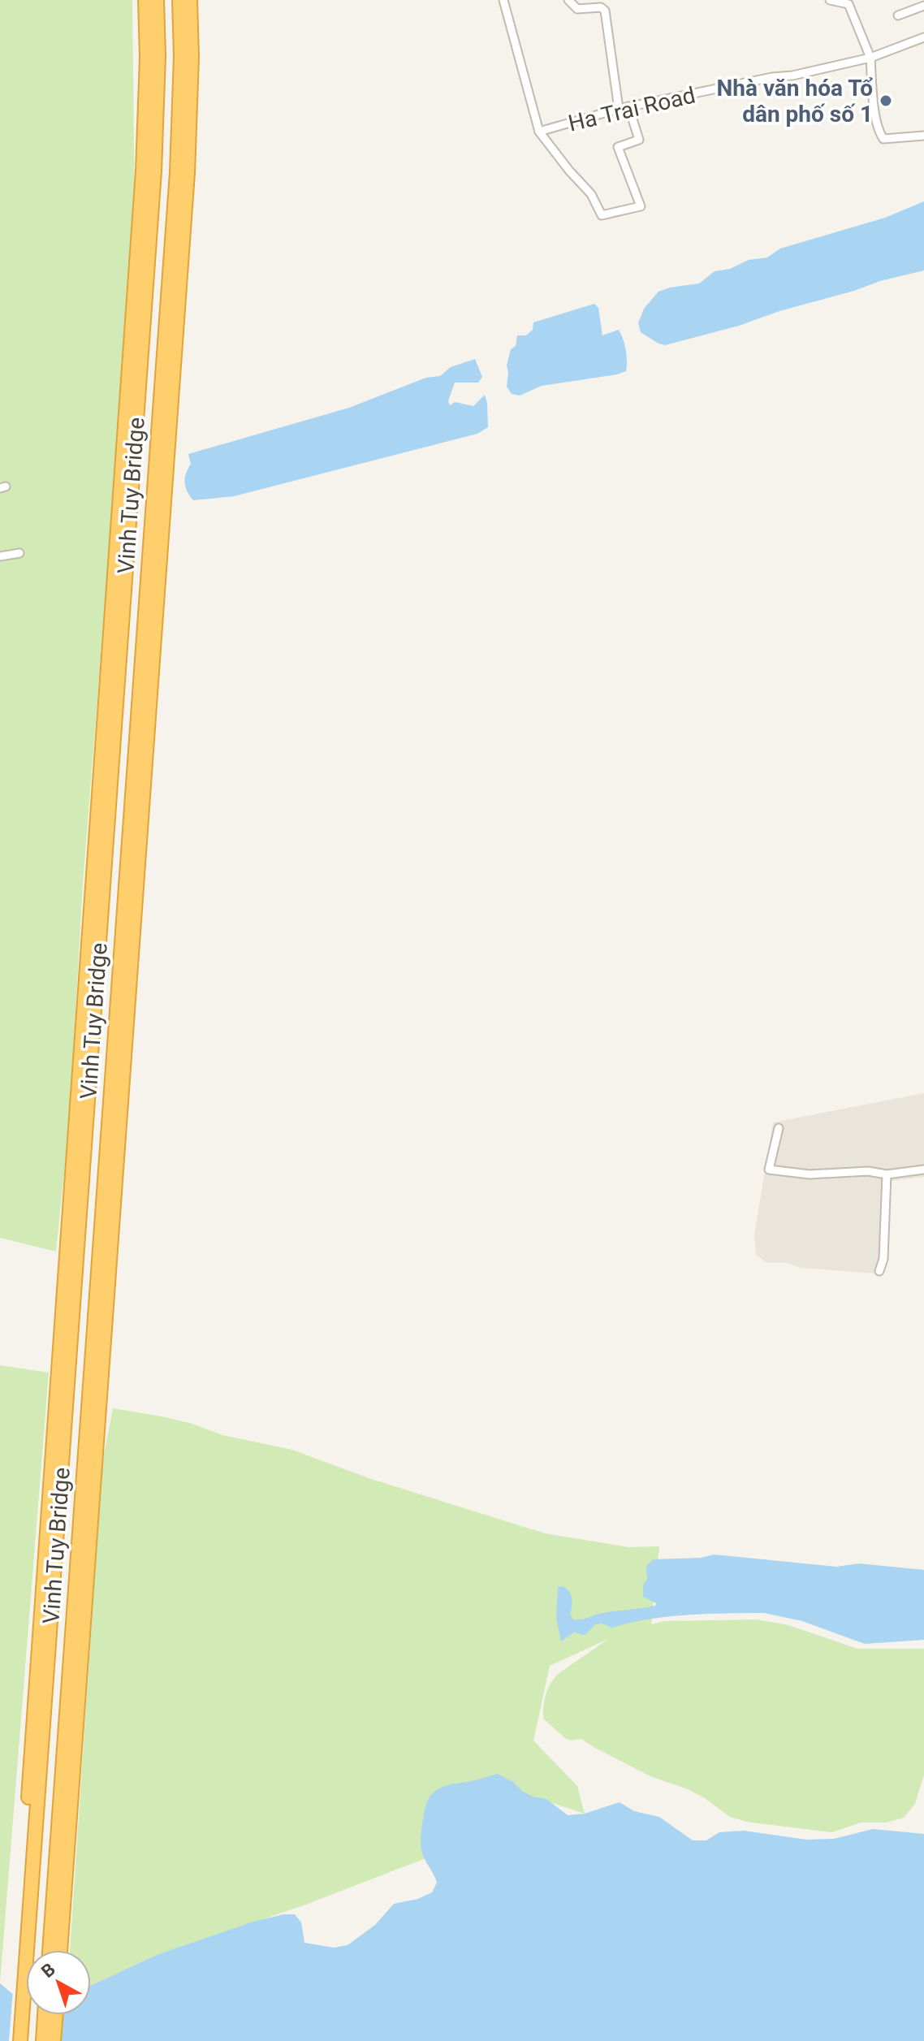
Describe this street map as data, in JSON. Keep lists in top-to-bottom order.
{
  "streets": {
    "highway": ["Vinh Tuy Bridge"],
    "street": ["Ha Trai Road"]
  },
  "places": ["Nhà văn hóa Tổ dân phố số 1"],
  "north": "top left"
}
